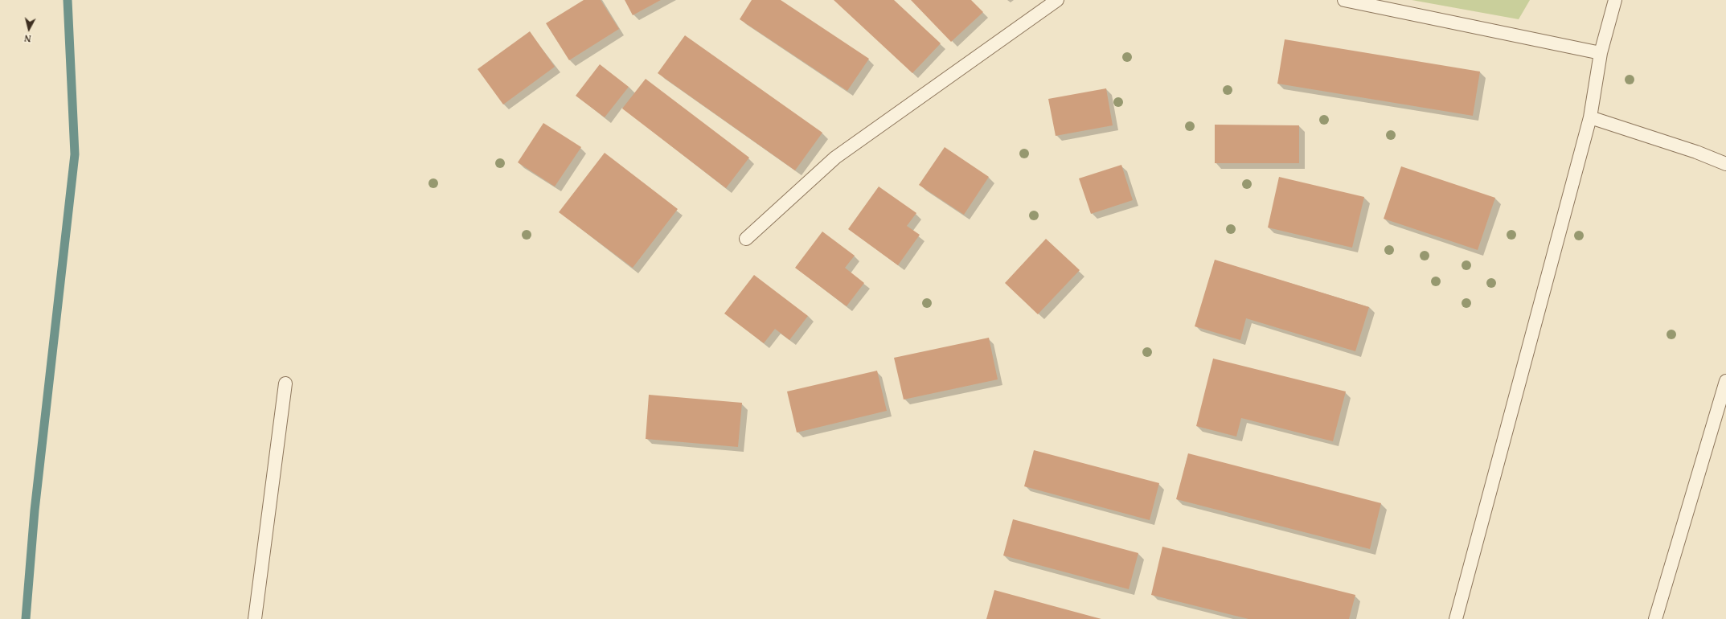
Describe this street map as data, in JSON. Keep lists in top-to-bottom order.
{
  "north": "bottom"
}
